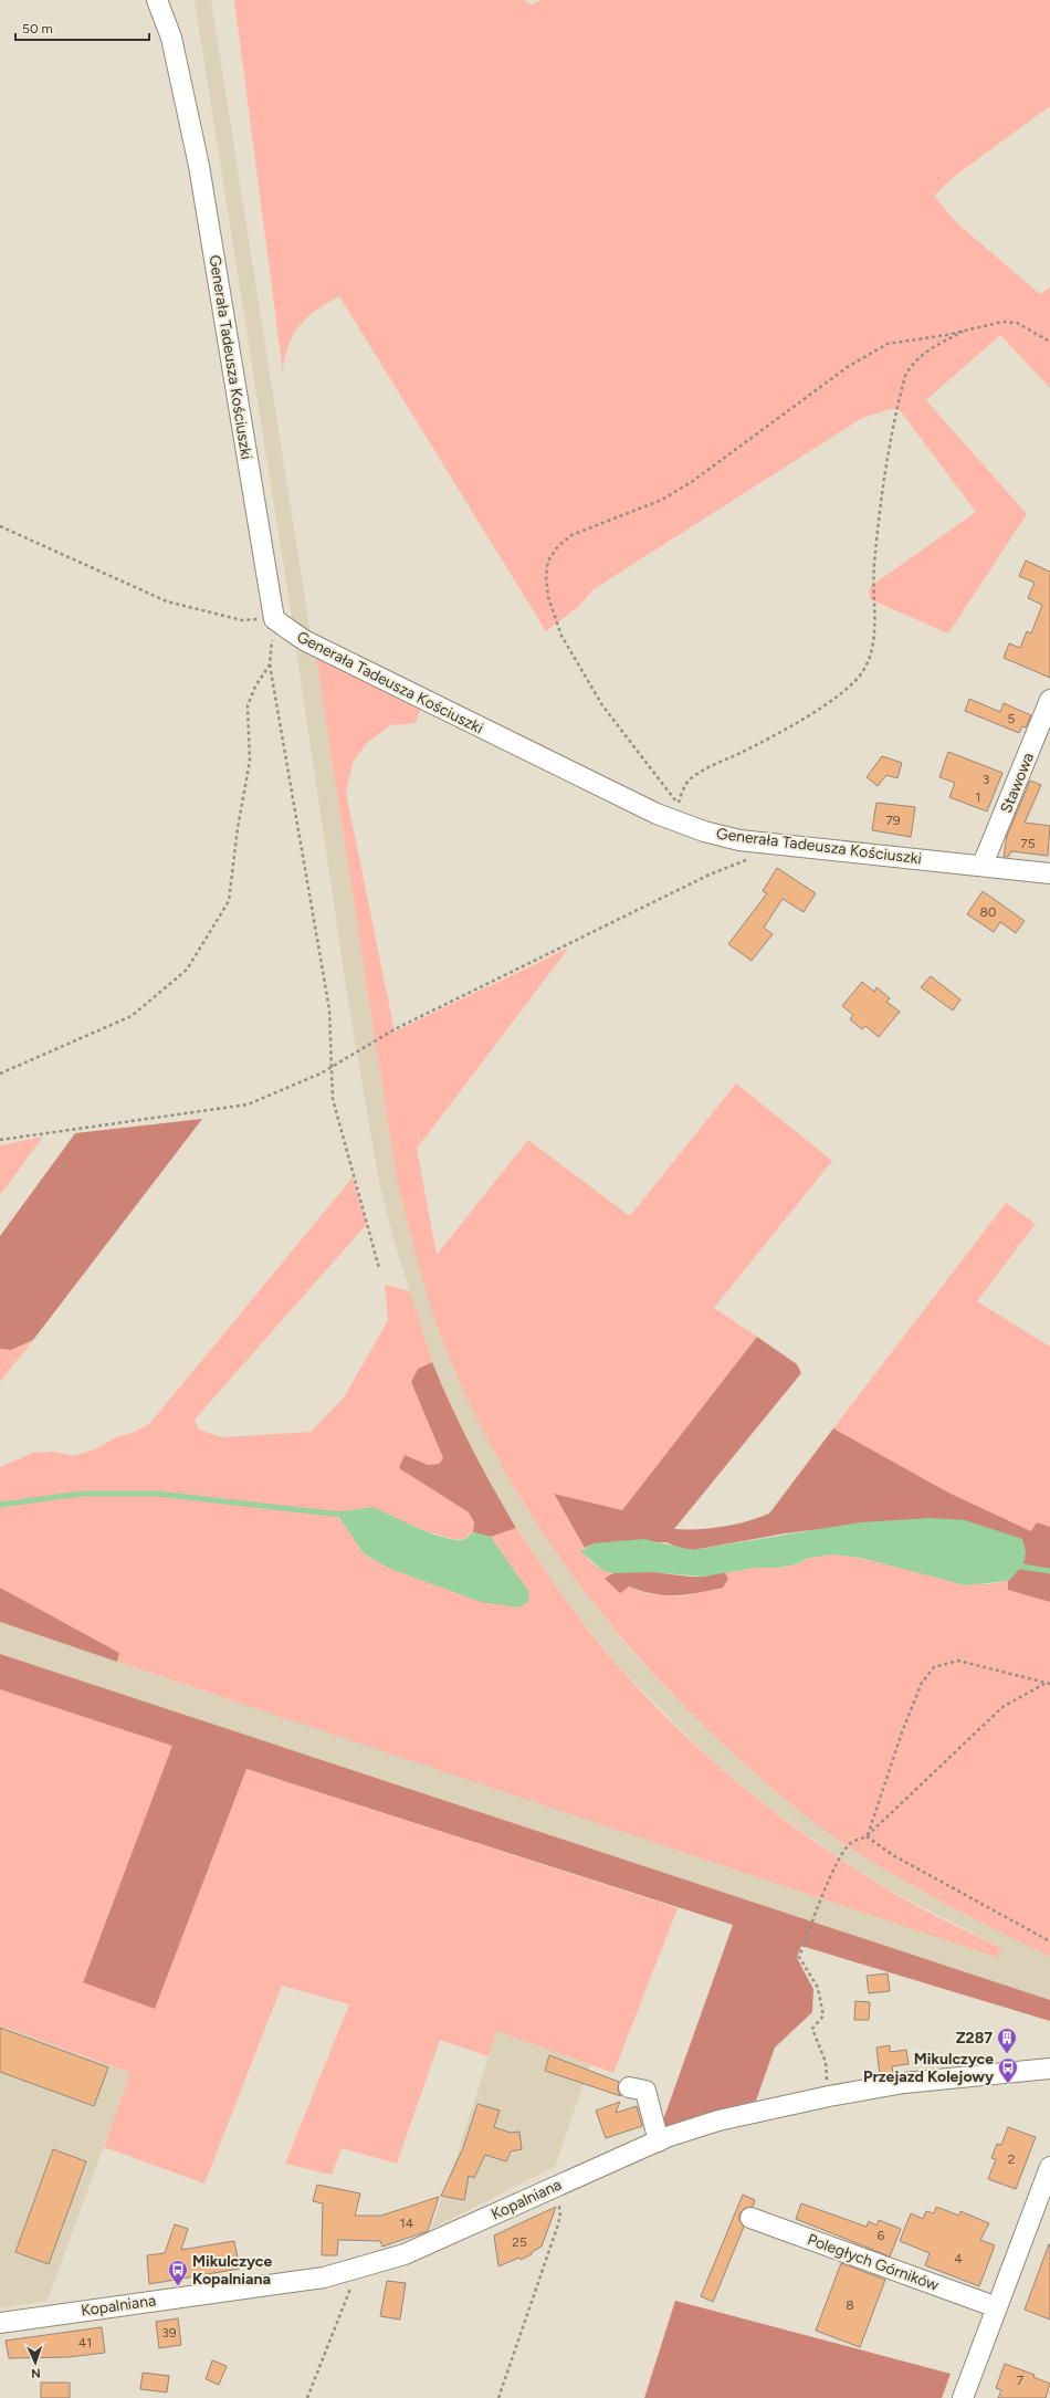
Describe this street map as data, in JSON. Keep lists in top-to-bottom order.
{
  "streets": {
    "street": [
      "Generała Tadeusza Kościuszki",
      "Stawowa",
      "Kopalniana",
      "Poległych Górników"
    ]
  },
  "crossings": [
    ["Generała Tadeusza Kościuszki", "Stawowa"]
  ],
  "places": {
    "building": ["Z287"],
    "bus stop": ["Mikulczyce Przejazd Kolejowy", "Mikulczyce Kopalniana"]
  },
  "house_numbers": [
    "5",
    "3",
    "1",
    "79",
    "75",
    "80",
    "2",
    "14",
    "6",
    "25",
    "4",
    "8",
    "39",
    "41",
    "7"
  ],
  "scale_bar": "50 m",
  "north": "bottom"
}
